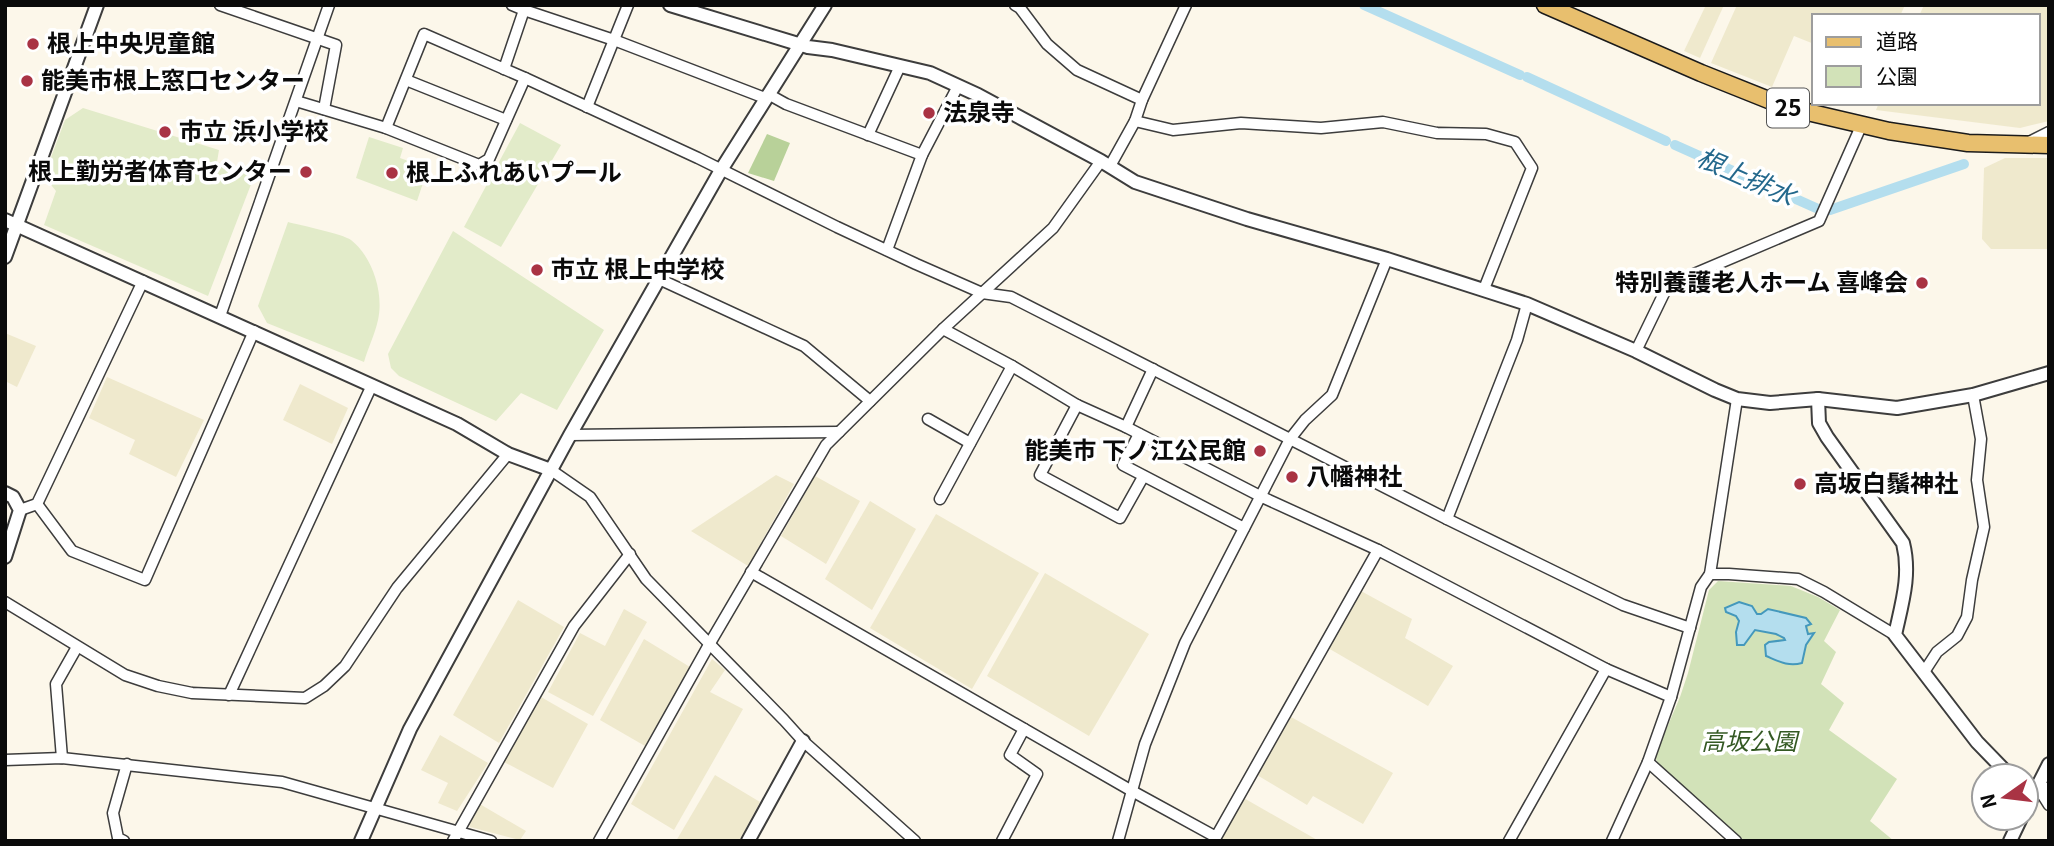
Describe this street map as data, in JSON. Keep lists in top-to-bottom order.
{
  "streets": {
    "main road": ["25"]
  },
  "water": ["根上排水"],
  "parks": ["高坂公園"],
  "places": [
    "根上中央児童館",
    "能美市根上窓口センター",
    "法泉寺",
    "市立 浜小学校",
    "根上勤労者体育センター",
    "根上ふれあいプール",
    "市立 根上中学校",
    "特別養護老人ホーム 喜峰会",
    "能美市 下ノ江公民館",
    "八幡神社",
    "高坂白鬚神社"
  ],
  "legend": ["道路", "公園"],
  "north": "left"
}
